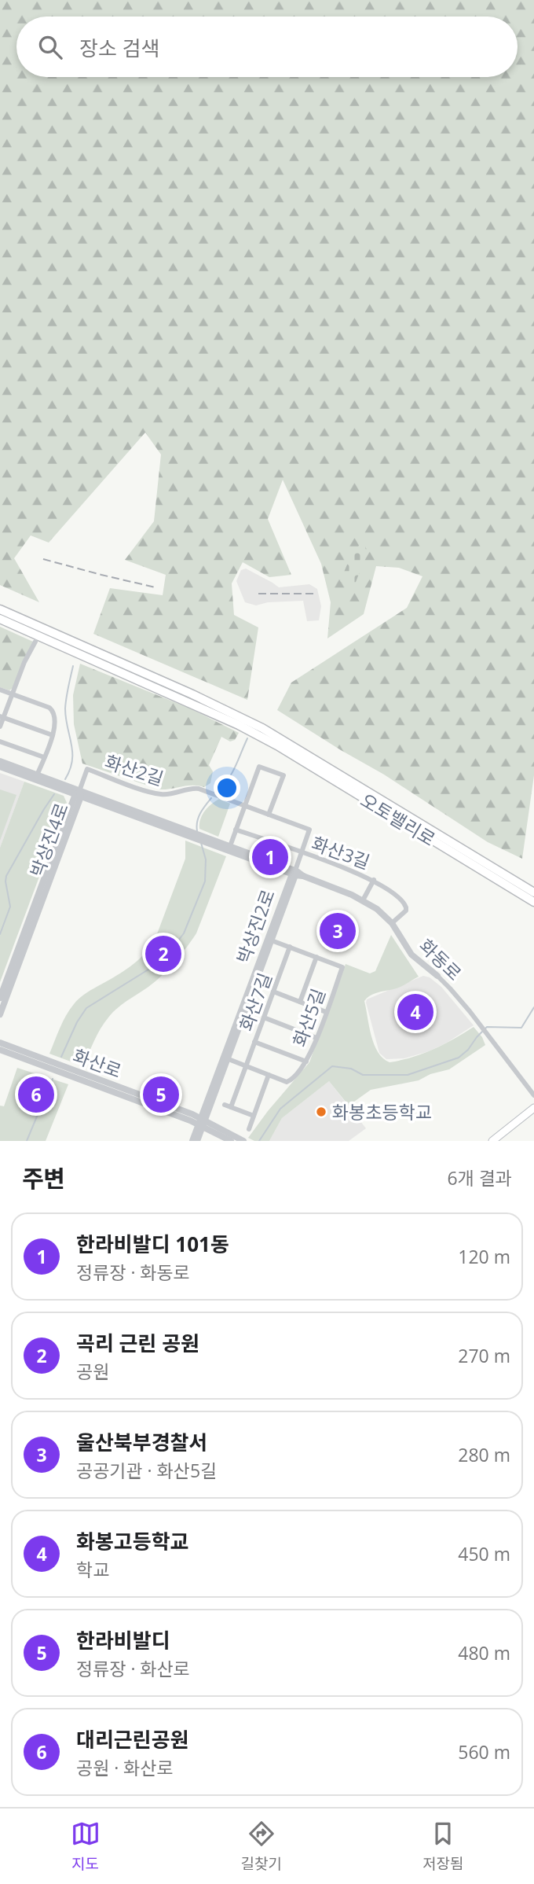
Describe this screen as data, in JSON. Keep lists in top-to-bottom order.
{
  "streets": {
    "highway": ["오토밸리로"],
    "street": [
      "화산2길",
      "박상진4로",
      "화산3길",
      "박상진2로",
      "화동로",
      "화산7길",
      "화산5길",
      "화산로"
    ]
  },
  "crossings": [
    ["화산2길", "박상진4로"],
    ["화산2길", "화산3길"],
    ["화산2길", "박상진2로"],
    ["화산2길", "화동로"],
    ["박상진4로", "화동로"],
    ["화산3길", "화동로"],
    ["박상진2로", "화동로"],
    ["박상진2로", "화산5길"],
    ["박상진2로", "화산로"],
    ["화산7길", "화산5길"]
  ],
  "places": ["화봉초등학교"],
  "page": {
    "search": "장소 검색",
    "pins": [
      "1",
      "3",
      "2",
      "4",
      "5",
      "6"
    ],
    "heading": ["주변", "6개 결과"],
    "list": [
      {
        "mark": "1",
        "name": "한라비발디 101동",
        "note": "정류장 · 화동로",
        "value": "120 m"
      },
      {
        "mark": "2",
        "name": "곡리 근린 공원",
        "note": "공원",
        "value": "270 m"
      },
      {
        "mark": "3",
        "name": "울산북부경찰서",
        "note": "공공기관 · 화산5길",
        "value": "280 m"
      },
      {
        "mark": "4",
        "name": "화봉고등학교",
        "note": "학교",
        "value": "450 m"
      },
      {
        "mark": "5",
        "name": "한라비발디",
        "note": "정류장 · 화산로",
        "value": "480 m"
      },
      {
        "mark": "6",
        "name": "대리근린공원",
        "note": "공원 · 화산로",
        "value": "560 m"
      }
    ],
    "nav": ["지도", "길찾기", "저장됨"]
  }
}
